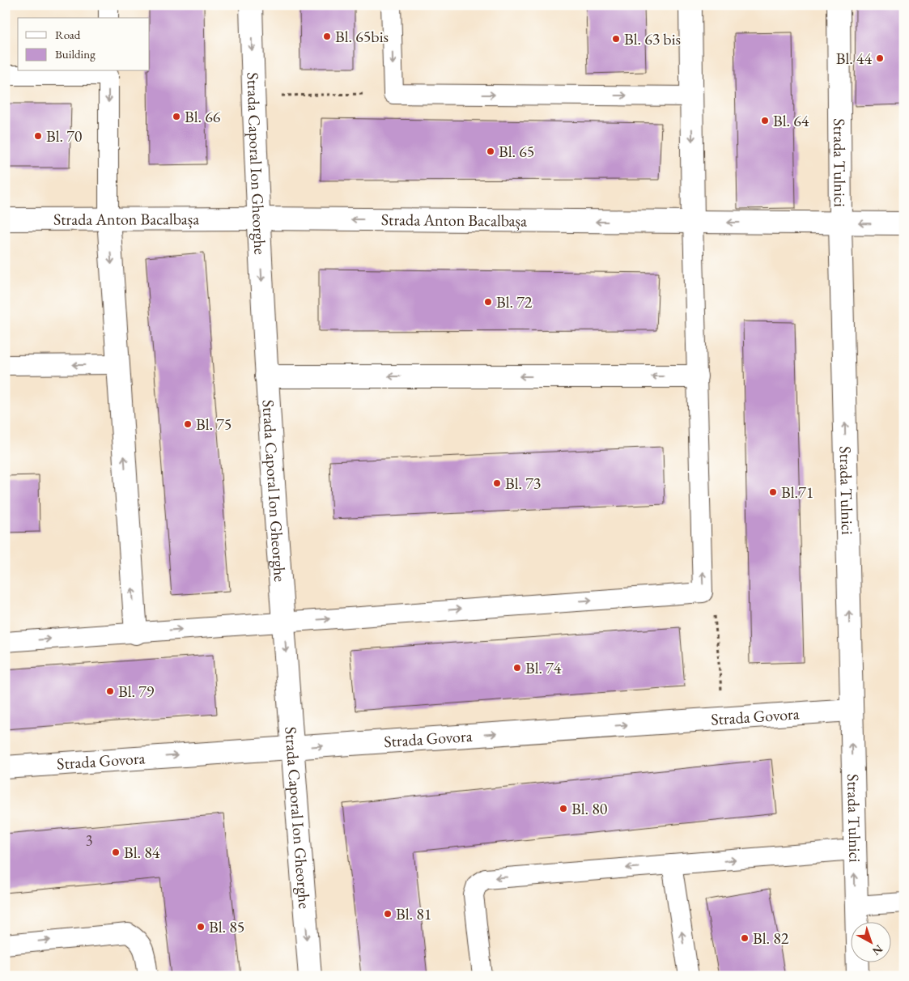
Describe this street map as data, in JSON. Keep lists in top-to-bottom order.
{
  "streets": {
    "street": [
      "Strada Tulnici",
      "Strada Caporal Ion Gheorghe",
      "Strada Anton Bacalbașa",
      "Strada Govora"
    ]
  },
  "crossings": [
    ["Strada Tulnici", "Strada Anton Bacalbașa"],
    ["Strada Tulnici", "Strada Govora"],
    ["Strada Caporal Ion Gheorghe", "Strada Anton Bacalbașa"],
    ["Strada Caporal Ion Gheorghe", "Strada Govora"]
  ],
  "one_way": ["Strada Tulnici", "Strada Caporal Ion Gheorghe", "Strada Govora"],
  "places": [
    "Bl. 65bis",
    "Bl. 63 bis",
    "Bl. 44",
    "Bl. 66",
    "Bl. 64",
    "Bl. 70",
    "Bl. 65",
    "Bl. 72",
    "Bl. 75",
    "Bl. 73",
    "Bl.71",
    "Bl. 74",
    "Bl. 79",
    "Bl. 80",
    "Bl. 84",
    "Bl. 81",
    "Bl. 85",
    "Bl. 82"
  ],
  "house_numbers": ["3"],
  "legend": ["Road", "Building"],
  "north": "bottom right"
}
